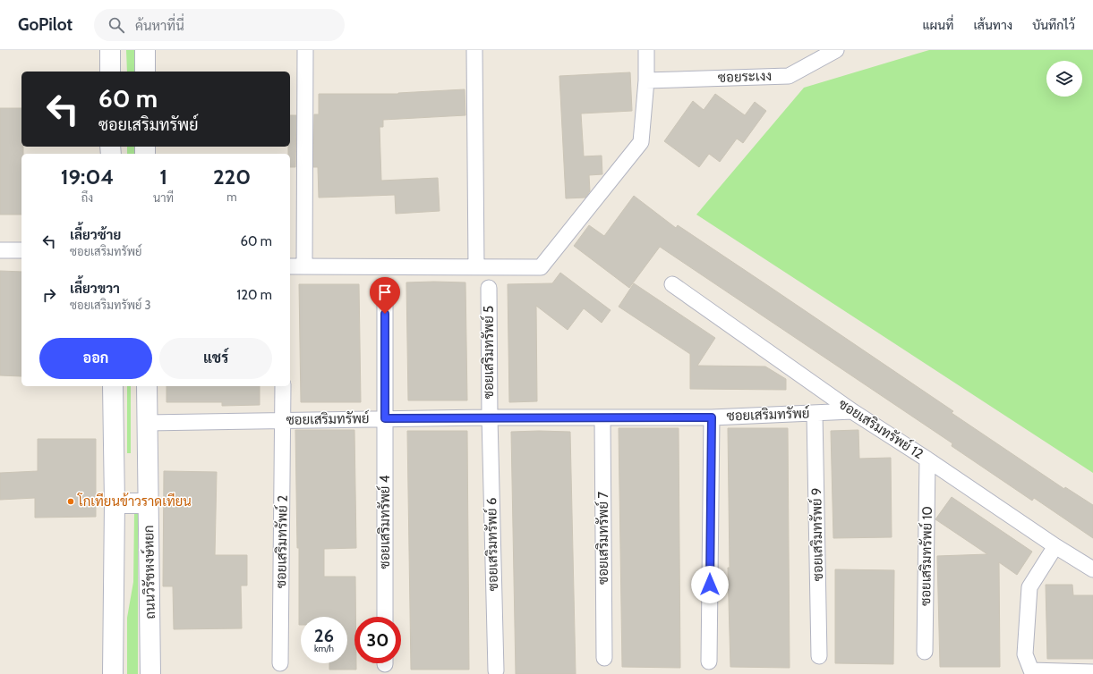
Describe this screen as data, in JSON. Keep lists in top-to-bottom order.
{
  "streets": {
    "main road": ["ถนนวิรัชหงษ์หยก"],
    "street": [
      "ซอยระเงง",
      "ซอยเสริมทรัพย์ 5",
      "ซอยเสริมทรัพย์",
      "ซอยเสริมทรัพย์ 12",
      "ซอยเสริมทรัพย์ 4",
      "ซอยเสริมทรัพย์ 9",
      "ซอยเสริมทรัพย์ 7",
      "ซอยเสริมทรัพย์ 2",
      "ซอยเสริมทรัพย์ 6",
      "ซอยเสริมทรัพย์ 10"
    ]
  },
  "crossings": [
    ["ซอยเสริมทรัพย์ 5", "ซอยเสริมทรัพย์"],
    ["ซอยเสริมทรัพย์ 5", "ซอยเสริมทรัพย์ 6"],
    ["ซอยเสริมทรัพย์", "ซอยเสริมทรัพย์ 12"],
    ["ซอยเสริมทรัพย์", "ซอยเสริมทรัพย์ 4"],
    ["ซอยเสริมทรัพย์", "ซอยเสริมทรัพย์ 9"],
    ["ซอยเสริมทรัพย์", "ซอยเสริมทรัพย์ 7"],
    ["ซอยเสริมทรัพย์", "ซอยเสริมทรัพย์ 2"],
    ["ซอยเสริมทรัพย์", "ซอยเสริมทรัพย์ 6"],
    ["ซอยเสริมทรัพย์", "ถนนวิรัชหงษ์หยก"],
    ["ซอยเสริมทรัพย์ 12", "ซอยเสริมทรัพย์ 10"]
  ],
  "places": ["โกเทียนข้าวราดเทียน"],
  "page": {
    "header": "GoPilot",
    "search": "ค้นหาที่นี่",
    "nav": ["แผนที่", "เส้นทาง", "บันทึกไว้"],
    "turn": ["60 m", "ซอยเสริมทรัพย์"],
    "eta": [
      "19:04",
      "ถึง",
      "1",
      "นาที",
      "220",
      "m"
    ],
    "list": [
      {
        "name": "เลี้ยวซ้าย",
        "note": "ซอยเสริมทรัพย์",
        "value": "60 m"
      },
      {
        "name": "เลี้ยวขวา",
        "note": "ซอยเสริมทรัพย์ 3",
        "value": "120 m"
      }
    ],
    "buttons": ["ออก", "แชร์"],
    "speed": "26 km/h",
    "limit": "30"
  }
}
